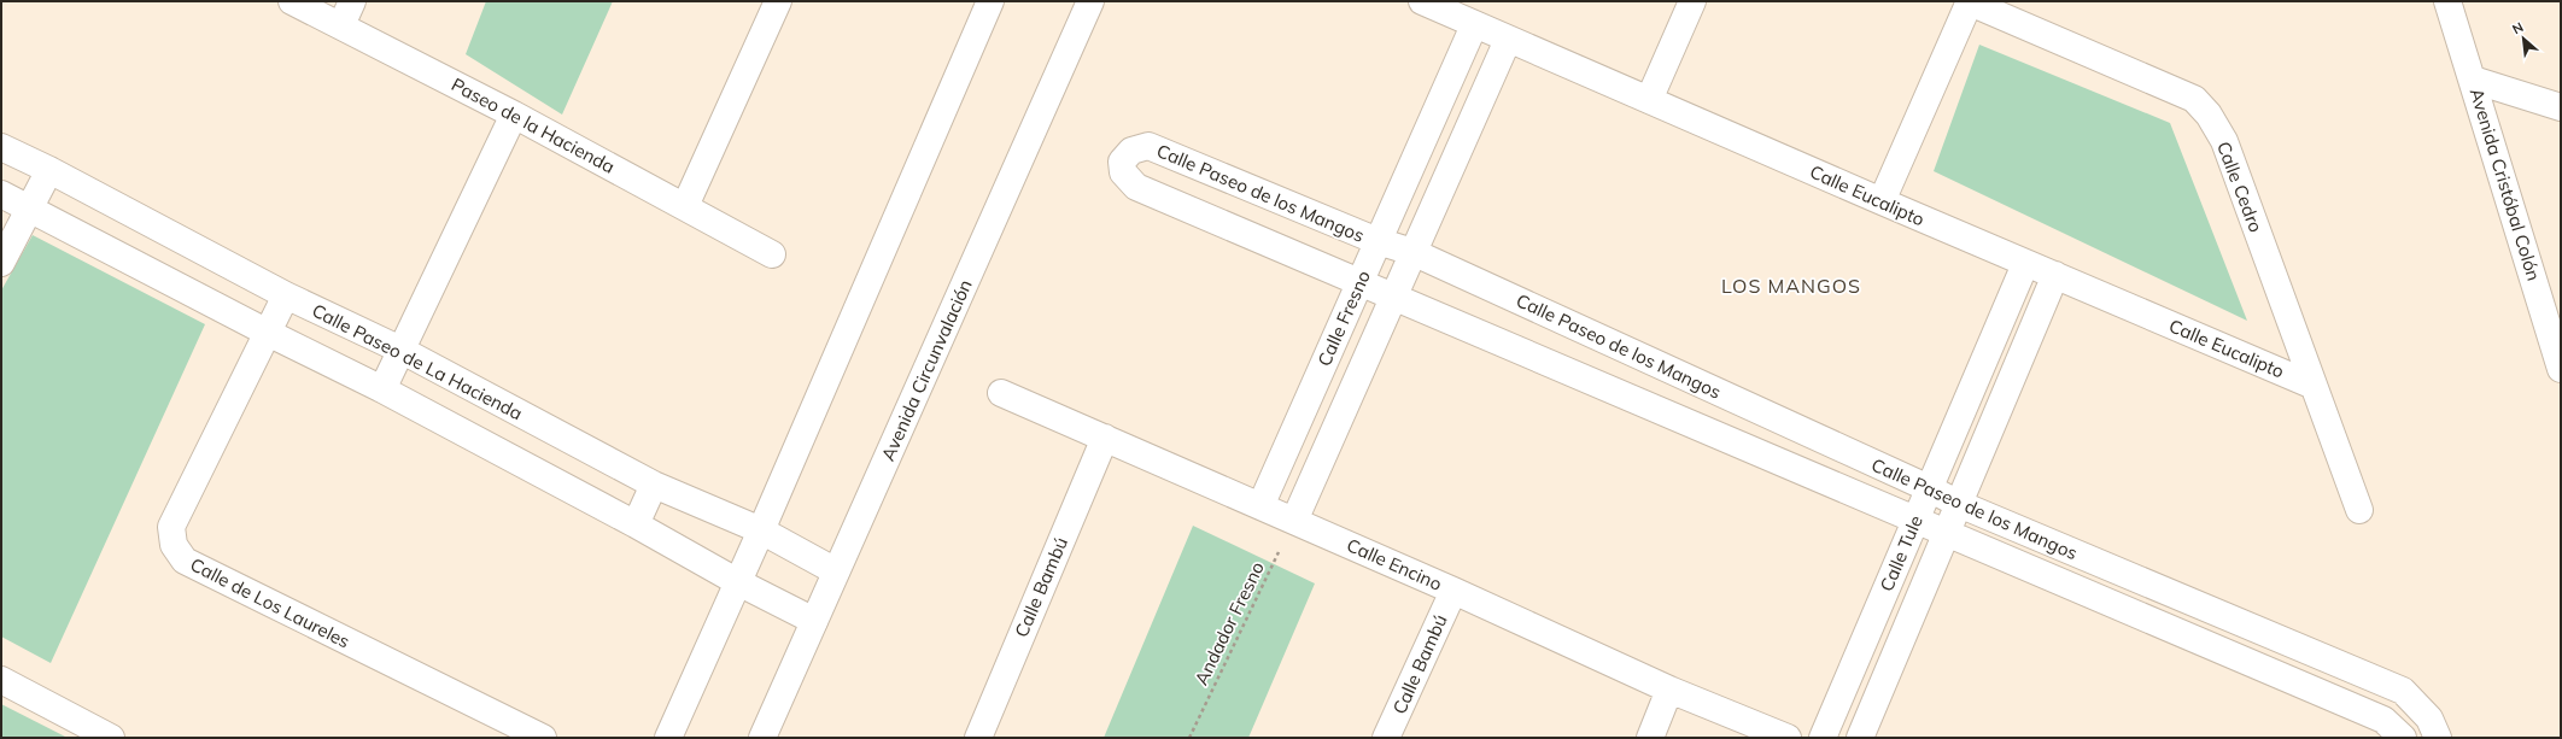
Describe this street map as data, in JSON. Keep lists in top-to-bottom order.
{
  "streets": {
    "street": [
      "Paseo de la Hacienda",
      "Avenida Cristóbal Colón",
      "Calle Cedro",
      "Calle Paseo de los Mangos",
      "Calle Eucalipto",
      "Calle Fresno",
      "Calle Paseo de La Hacienda",
      "Avenida Circunvalación",
      "Calle Tule",
      "Calle Encino",
      "Calle Bambú",
      "Calle de Los Laureles"
    ],
    "path": ["Andador Fresno"]
  },
  "crossings": [
    ["Calle Cedro", "Calle Eucalipto"],
    ["Calle Paseo de los Mangos", "Calle Fresno"],
    ["Calle Paseo de los Mangos", "Calle Tule"],
    ["Calle Eucalipto", "Calle Fresno"],
    ["Calle Eucalipto", "Calle Tule"],
    ["Calle Fresno", "Calle Encino"],
    ["Calle Fresno", "Andador Fresno"],
    ["Calle Paseo de La Hacienda", "Avenida Circunvalación"],
    ["Calle Paseo de La Hacienda", "Calle de Los Laureles"],
    ["Calle Encino", "Calle Bambú"],
    ["Calle Encino", "Andador Fresno"]
  ],
  "districts": ["LOS MANGOS"],
  "north": "top left"
}
